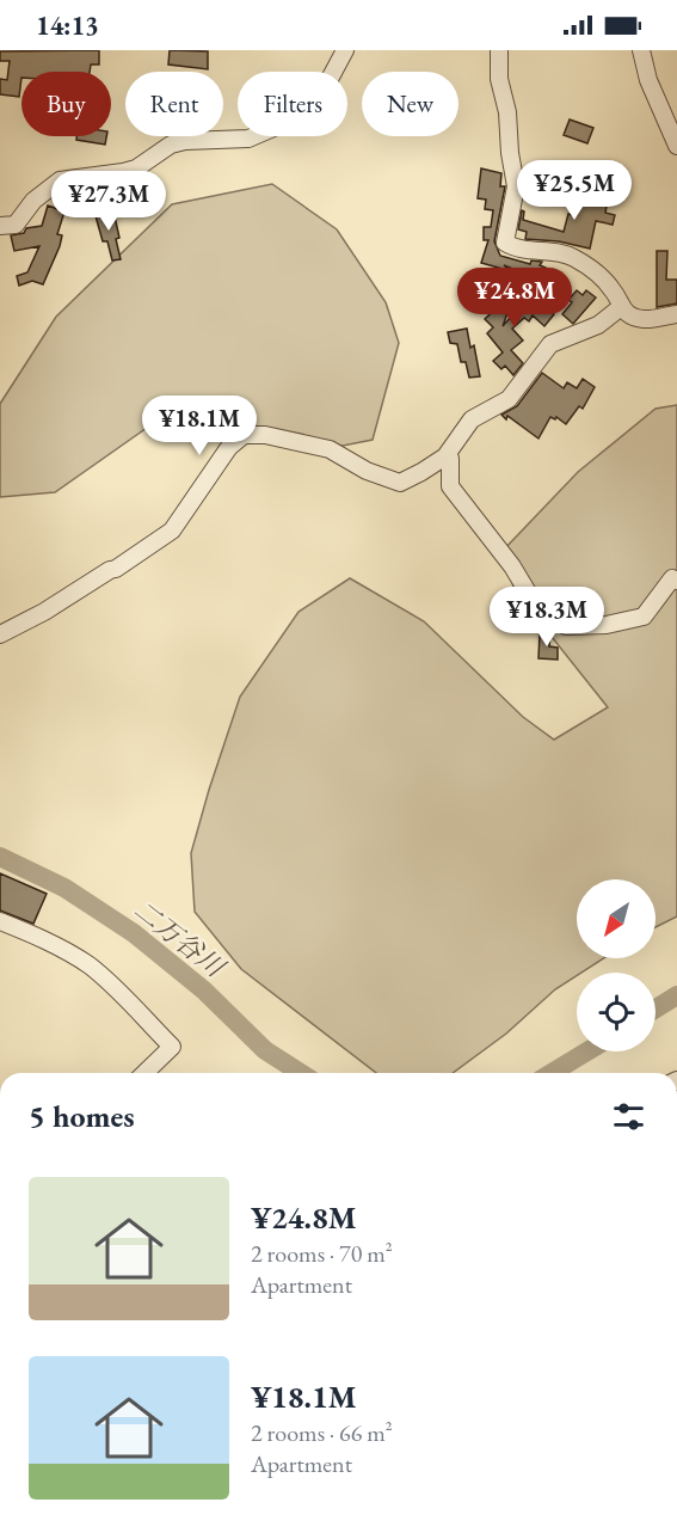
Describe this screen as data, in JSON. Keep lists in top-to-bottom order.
{
  "water": ["二万谷川"],
  "north": "bottom left",
  "page": {
    "status": "14:13",
    "chip": [
      "Buy",
      "Rent",
      "Filters",
      "New"
    ],
    "price": [
      "¥25.5M",
      "¥27.3M",
      "¥24.8M",
      "¥18.1M",
      "¥18.3M"
    ],
    "heading": "5 homes",
    "list": [
      {
        "name": "¥24.8M",
        "note": "2 rooms · 70 m² · Apartment"
      },
      {
        "name": "¥18.1M",
        "note": "2 rooms · 66 m² · Apartment"
      }
    ]
  }
}
